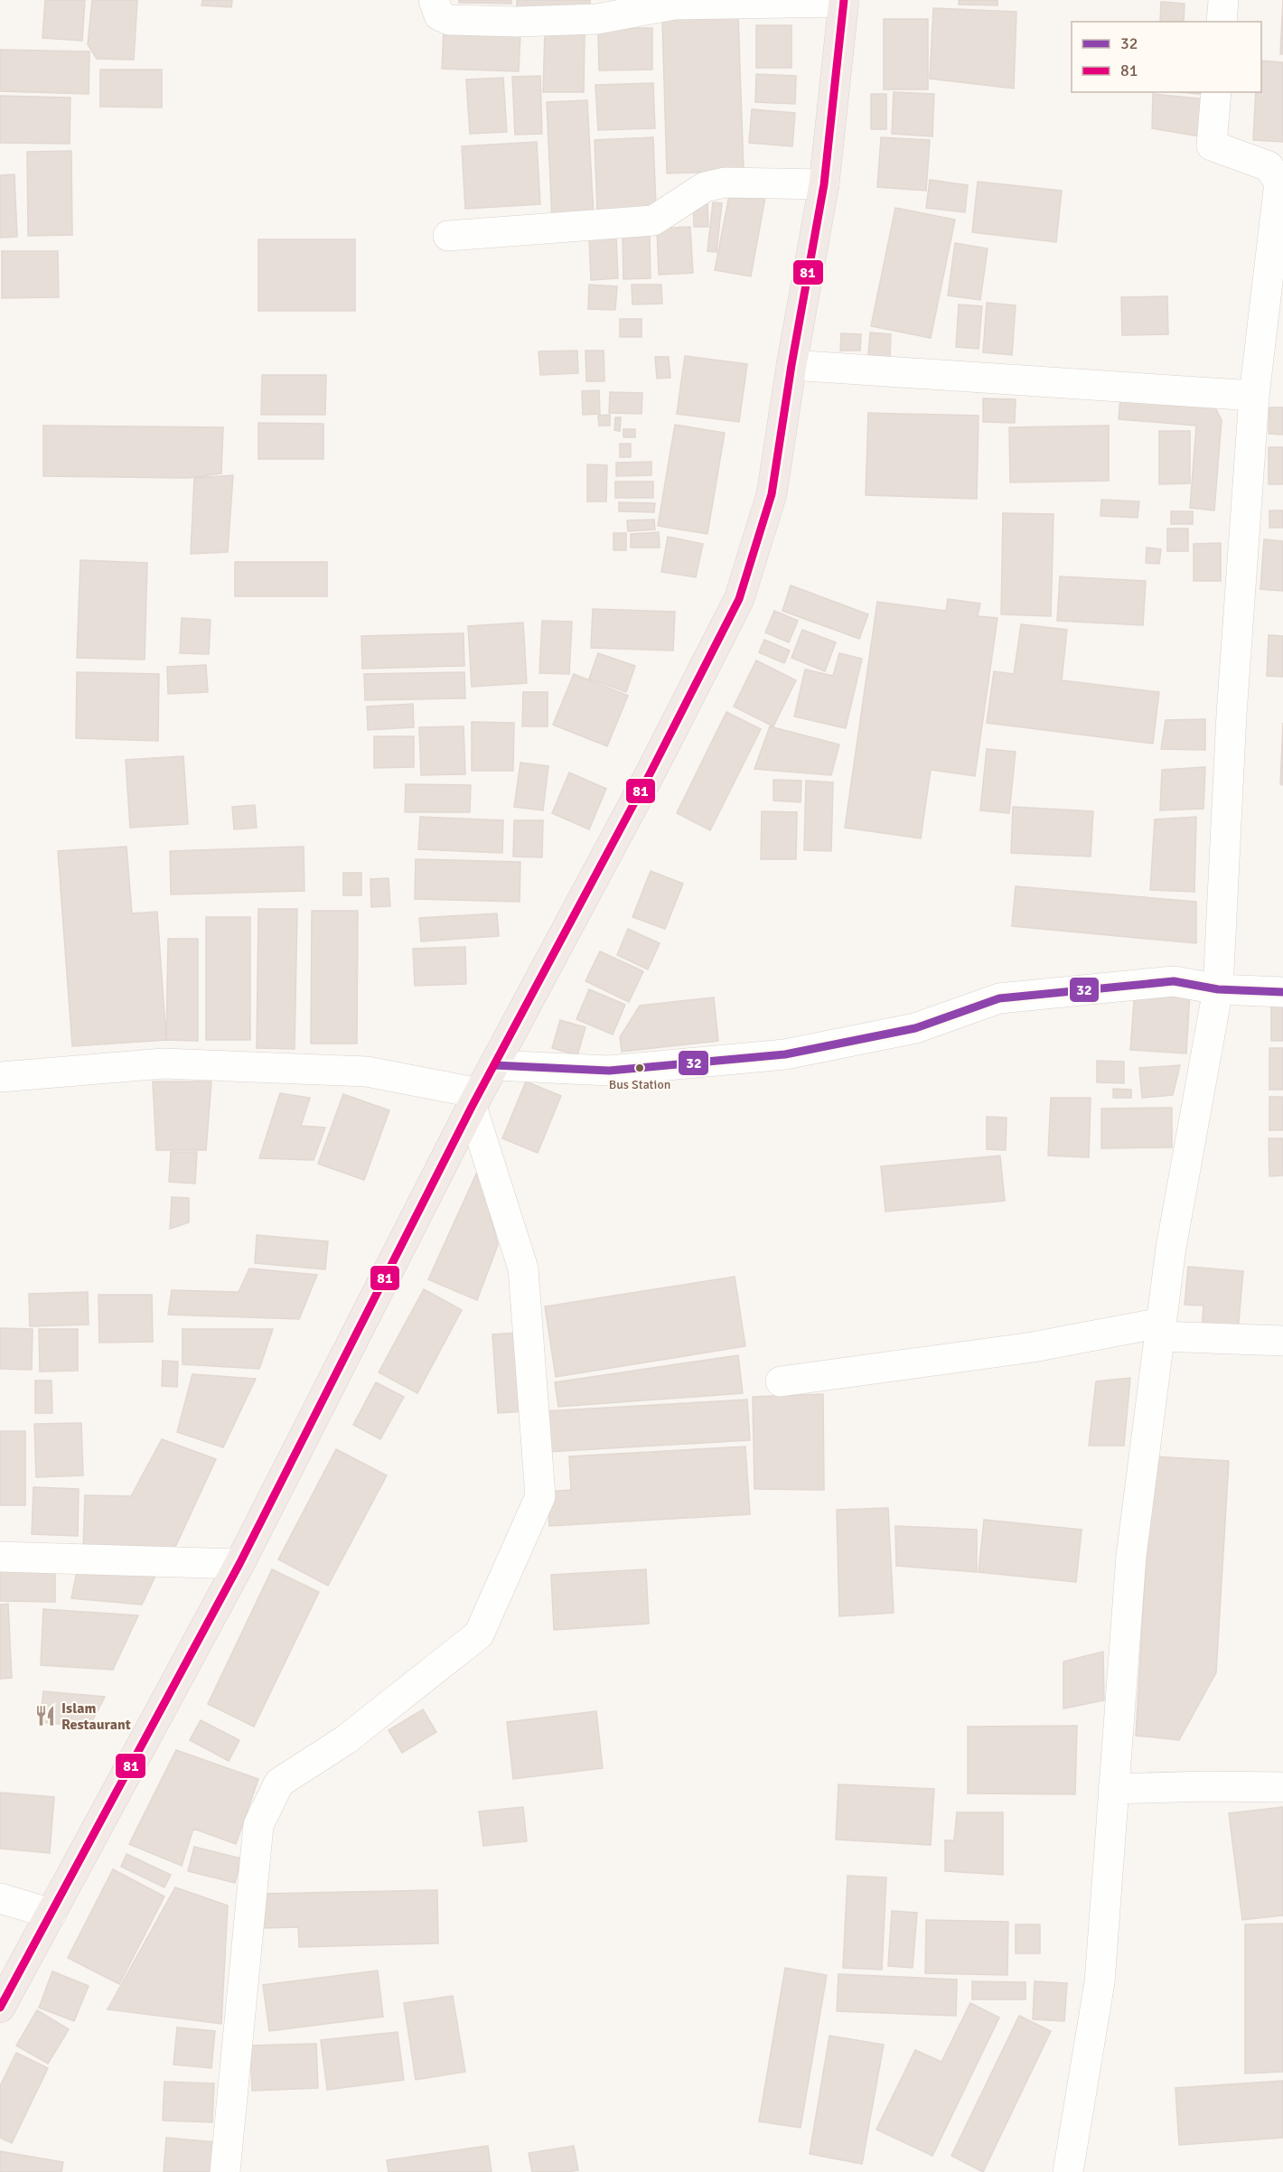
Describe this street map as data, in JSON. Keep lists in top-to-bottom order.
{
  "places": {
    "other": ["Bus Station"],
    "restaurant": ["Islam Restaurant"]
  },
  "lines": ["transit line 81", "transit line 32"],
  "legend": ["32", "81"]
}
